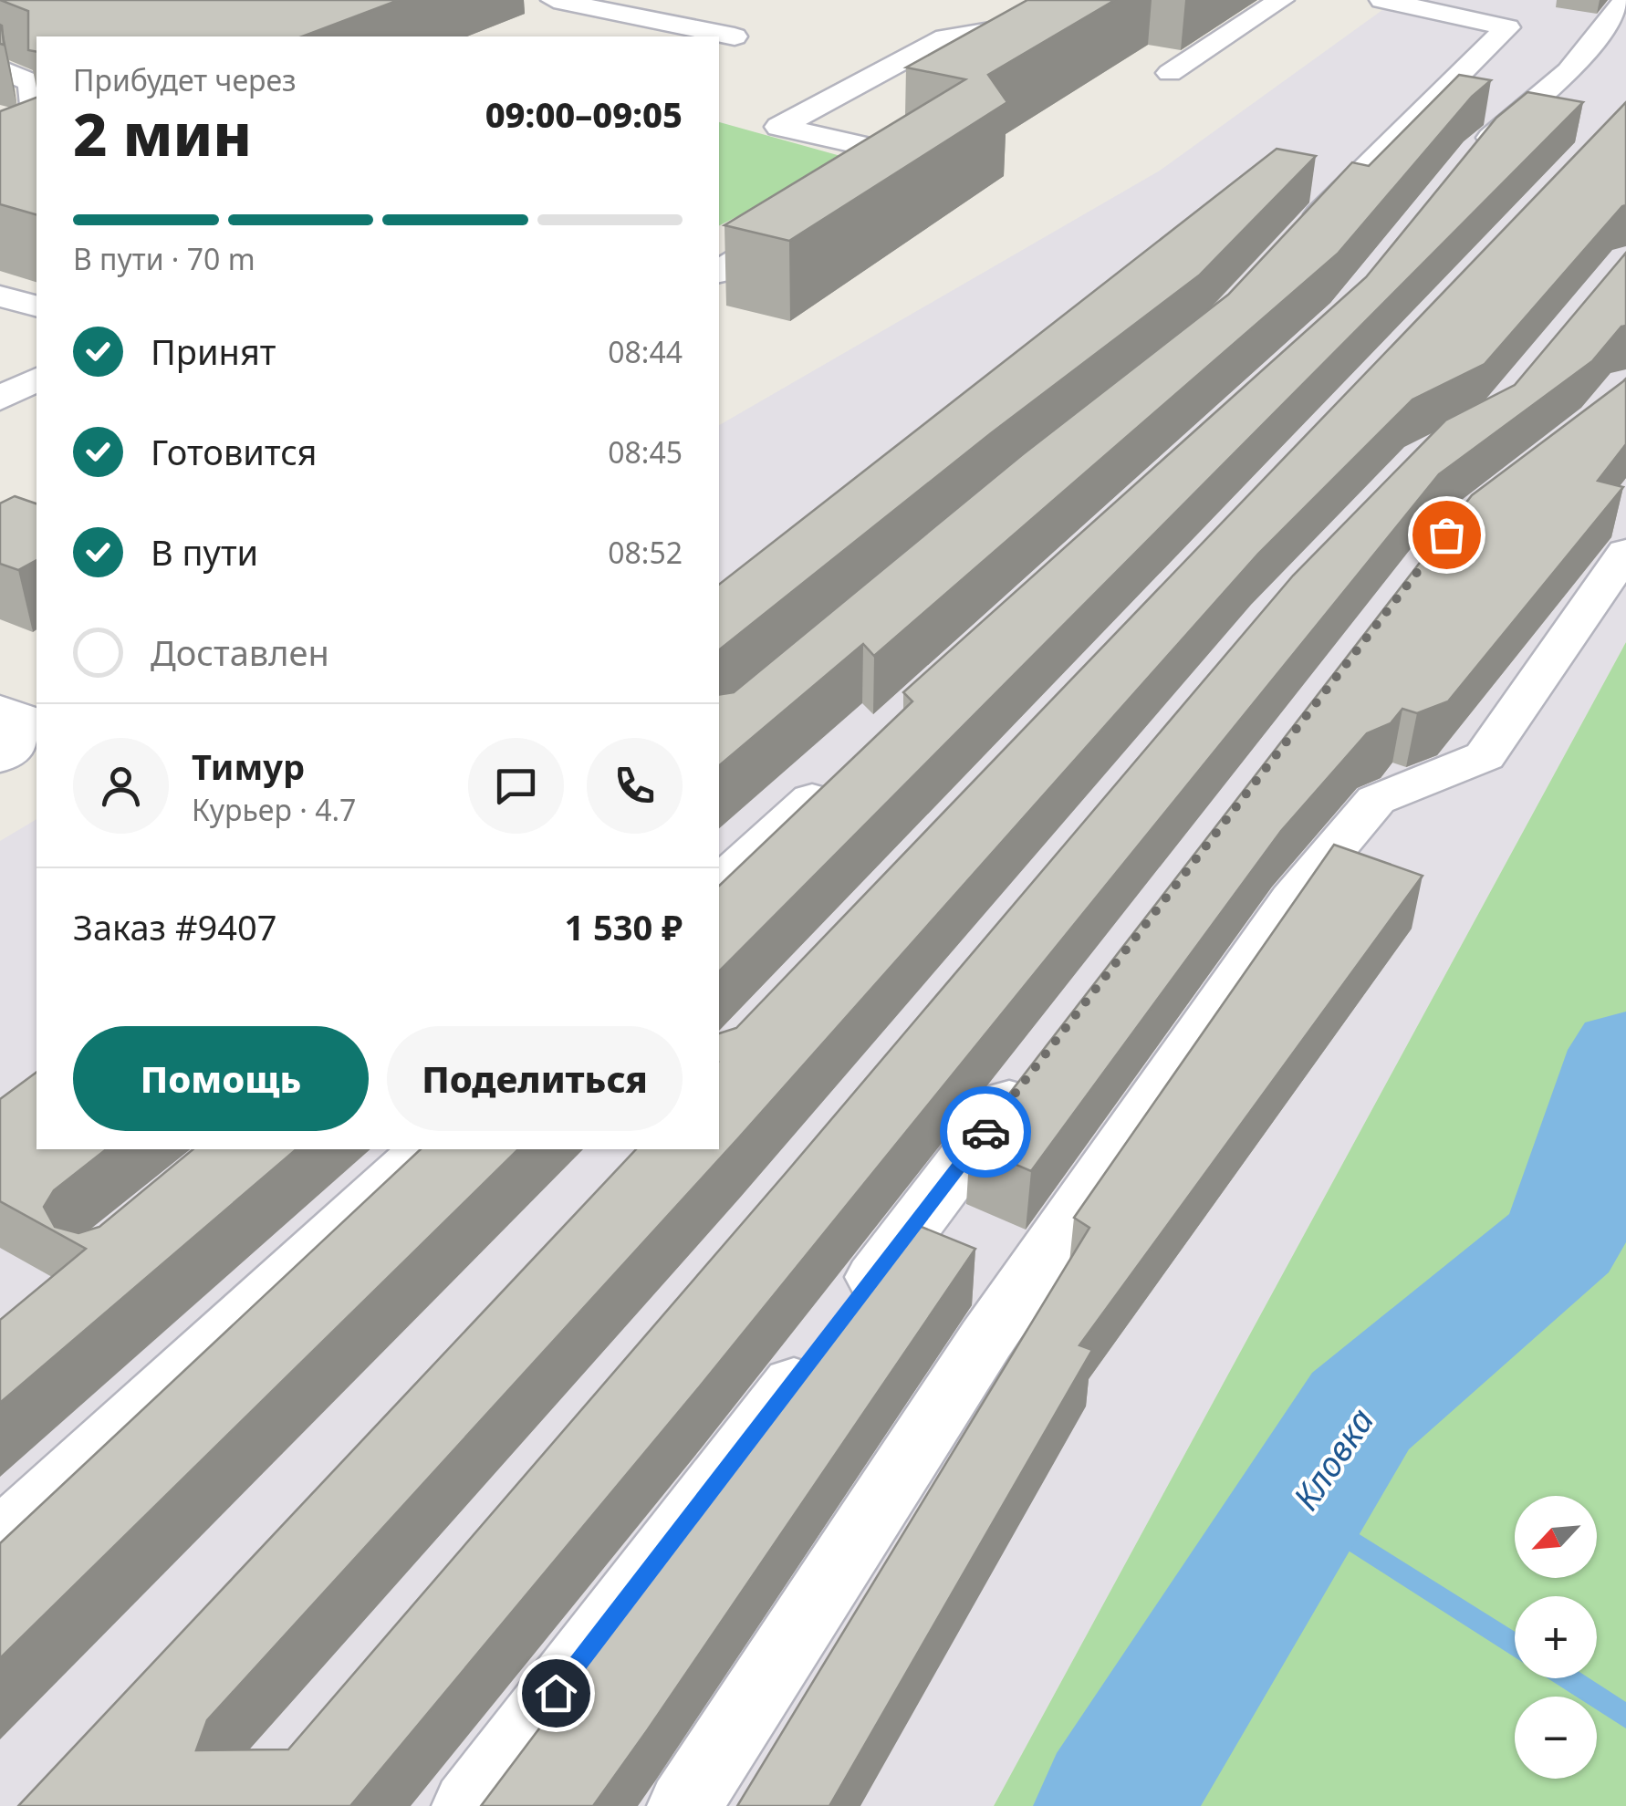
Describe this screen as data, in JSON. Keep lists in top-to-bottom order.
{
  "water": ["Кловка"],
  "north": "bottom left",
  "page": {
    "heading": ["2 мин", "Прибудет через", "09:00–09:05"],
    "panel": [
      "Тимур",
      "Курьер · 4.7",
      "Заказ #9407",
      "1 530 ₽"
    ],
    "bar": "В пути · 70 m",
    "list": [
      ["Принят", "08:44"],
      ["Готовится", "08:45"],
      ["В пути", "08:52"],
      "Доставлен"
    ],
    "buttons": ["Помощь", "Поделиться"],
    "map_buttons": ["+", "−"]
  }
}
